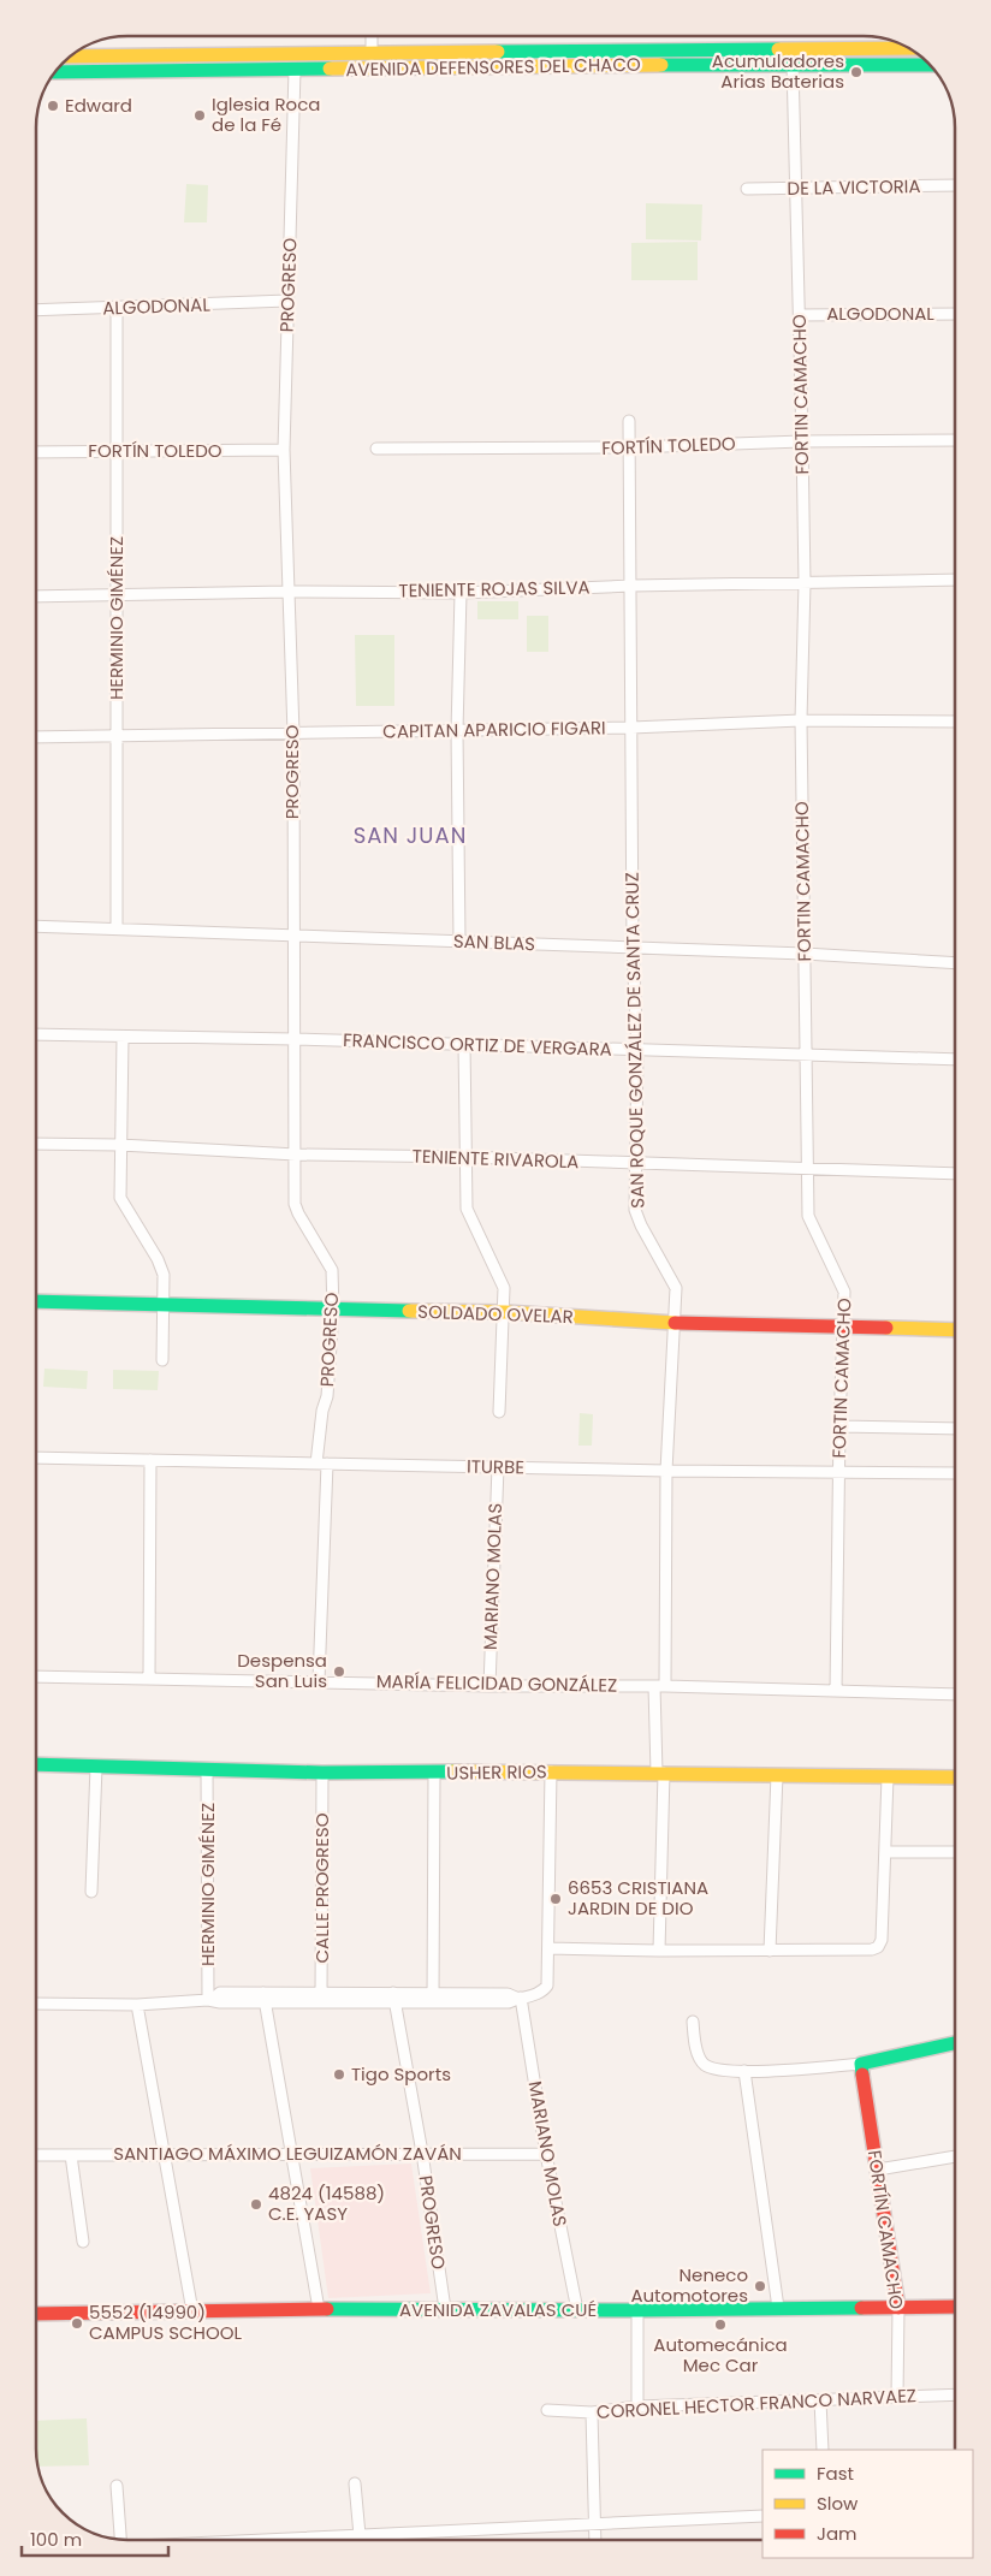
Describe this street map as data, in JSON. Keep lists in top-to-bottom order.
{
  "streets": {
    "main road": [
      "AVENIDA DEFENSORES DEL CHACO",
      "SOLDADO OVELAR",
      "USHER RIOS",
      "FORTÍN CAMACHO",
      "AVENIDA ZAVALAS CUÉ"
    ],
    "street": [
      "DE LA VICTORIA",
      "PROGRESO",
      "ALGODONAL",
      "FORTIN CAMACHO",
      "FORTÍN TOLEDO",
      "TENIENTE ROJAS SILVA",
      "HERMINIO GIMÉNEZ",
      "CAPITAN APARICIO FIGARI",
      "SAN BLAS",
      "SAN ROQUE GONZÁLEZ DE SANTA CRUZ",
      "FRANCISCO ORTIZ DE VERGARA",
      "TENIENTE RIVAROLA",
      "ITURBE",
      "MARIANO MOLAS",
      "MARÍA FELICIDAD GONZÁLEZ",
      "CALLE PROGRESO",
      "SANTIAGO MÁXIMO LEGUIZAMÓN ZAVÁN",
      "CORONEL HECTOR FRANCO NARVAEZ"
    ]
  },
  "crossings": [
    ["AVENIDA DEFENSORES DEL CHACO", "PROGRESO"],
    ["AVENIDA DEFENSORES DEL CHACO", "FORTIN CAMACHO"],
    ["DE LA VICTORIA", "FORTIN CAMACHO"],
    ["PROGRESO", "ALGODONAL"],
    ["PROGRESO", "FORTÍN TOLEDO"],
    ["PROGRESO", "TENIENTE ROJAS SILVA"],
    ["PROGRESO", "CAPITAN APARICIO FIGARI"],
    ["PROGRESO", "SAN BLAS"],
    ["PROGRESO", "FRANCISCO ORTIZ DE VERGARA"],
    ["PROGRESO", "TENIENTE RIVAROLA"],
    ["PROGRESO", "SOLDADO OVELAR"],
    ["PROGRESO", "ITURBE"],
    ["PROGRESO", "MARÍA FELICIDAD GONZÁLEZ"],
    ["PROGRESO", "SANTIAGO MÁXIMO LEGUIZAMÓN ZAVÁN"],
    ["PROGRESO", "AVENIDA ZAVALAS CUÉ"],
    ["ALGODONAL", "FORTIN CAMACHO"],
    ["ALGODONAL", "HERMINIO GIMÉNEZ"],
    ["FORTIN CAMACHO", "FORTÍN TOLEDO"],
    ["FORTIN CAMACHO", "TENIENTE ROJAS SILVA"],
    ["FORTIN CAMACHO", "CAPITAN APARICIO FIGARI"],
    ["FORTIN CAMACHO", "SAN BLAS"],
    ["FORTIN CAMACHO", "FRANCISCO ORTIZ DE VERGARA"],
    ["FORTIN CAMACHO", "TENIENTE RIVAROLA"],
    ["FORTIN CAMACHO", "SOLDADO OVELAR"],
    ["FORTIN CAMACHO", "ITURBE"],
    ["FORTIN CAMACHO", "MARÍA FELICIDAD GONZÁLEZ"],
    ["FORTÍN TOLEDO", "HERMINIO GIMÉNEZ"],
    ["FORTÍN TOLEDO", "SAN ROQUE GONZÁLEZ DE SANTA CRUZ"],
    ["TENIENTE ROJAS SILVA", "HERMINIO GIMÉNEZ"],
    ["TENIENTE ROJAS SILVA", "SAN ROQUE GONZÁLEZ DE SANTA CRUZ"],
    ["HERMINIO GIMÉNEZ", "CAPITAN APARICIO FIGARI"],
    ["HERMINIO GIMÉNEZ", "SAN BLAS"],
    ["HERMINIO GIMÉNEZ", "USHER RIOS"],
    ["CAPITAN APARICIO FIGARI", "SAN ROQUE GONZÁLEZ DE SANTA CRUZ"],
    ["SAN BLAS", "SAN ROQUE GONZÁLEZ DE SANTA CRUZ"],
    ["SAN ROQUE GONZÁLEZ DE SANTA CRUZ", "FRANCISCO ORTIZ DE VERGARA"],
    ["SAN ROQUE GONZÁLEZ DE SANTA CRUZ", "TENIENTE RIVAROLA"],
    ["SAN ROQUE GONZÁLEZ DE SANTA CRUZ", "SOLDADO OVELAR"],
    ["SAN ROQUE GONZÁLEZ DE SANTA CRUZ", "ITURBE"],
    ["SAN ROQUE GONZÁLEZ DE SANTA CRUZ", "MARÍA FELICIDAD GONZÁLEZ"],
    ["SAN ROQUE GONZÁLEZ DE SANTA CRUZ", "USHER RIOS"],
    ["ITURBE", "MARIANO MOLAS"],
    ["MARIANO MOLAS", "MARÍA FELICIDAD GONZÁLEZ"],
    ["MARIANO MOLAS", "SANTIAGO MÁXIMO LEGUIZAMÓN ZAVÁN"],
    ["MARIANO MOLAS", "AVENIDA ZAVALAS CUÉ"],
    ["USHER RIOS", "CALLE PROGRESO"],
    ["FORTÍN CAMACHO", "AVENIDA ZAVALAS CUÉ"],
    ["FORTÍN CAMACHO", "CORONEL HECTOR FRANCO NARVAEZ"]
  ],
  "districts": ["SAN JUAN"],
  "places": [
    "Acumuladores Arias Baterias",
    "Edward",
    "Iglesia Roca de la Fé",
    "Despensa San Luis",
    "6653 CRISTIANA JARDIN DE DIO",
    "Tigo Sports",
    "4824 (14588) C.E. YASY",
    "Neneco Automotores",
    "5552 (14990) CAMPUS SCHOOL",
    "Automecánica Mec Car"
  ],
  "legend": ["Fast", "Slow", "Jam"],
  "scale_bar": "100 m"
}
